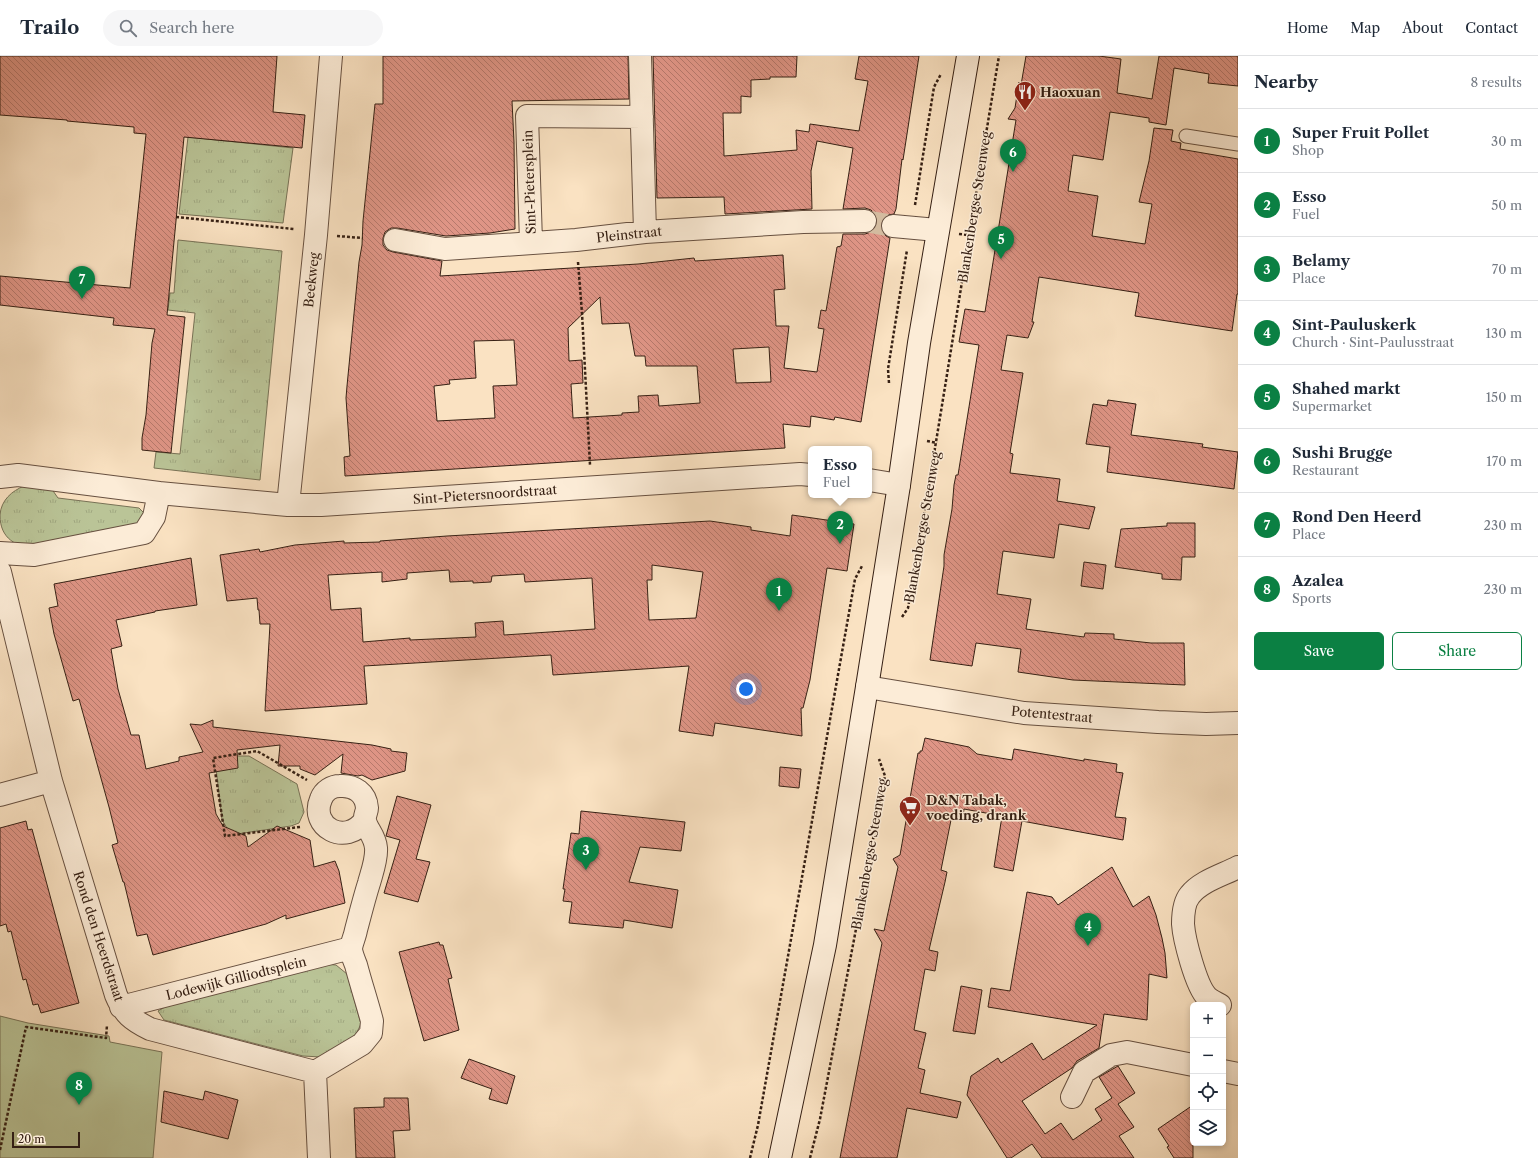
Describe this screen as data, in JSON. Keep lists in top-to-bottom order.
{
  "streets": {
    "street": [
      "Sint-Pietersplein",
      "Pleinstraat",
      "Beekweg",
      "Sint-Pietersnoordstraat",
      "Potentestraat",
      "Rond den Heerdstraat",
      "Lodewijk Gilliodtsplein"
    ],
    "path": ["Blankenbergse Steenweg"]
  },
  "crossings": [
    ["Sint-Pietersplein", "Pleinstraat"],
    ["Beekweg", "Sint-Pietersnoordstraat"],
    ["Rond den Heerdstraat", "Lodewijk Gilliodtsplein"]
  ],
  "places": {
    "restaurant": ["Haoxuan"],
    "supermarket": ["D&N Tabak, voeding, drank"]
  },
  "scale_bar": "20 m",
  "page": {
    "header": "Trailo",
    "search": "Search here",
    "nav": [
      "Home",
      "Map",
      "About",
      "Contact"
    ],
    "heading": ["Nearby", "8 results"],
    "list": [
      {
        "mark": "1",
        "name": "Super Fruit Pollet",
        "note": "Shop",
        "value": "30 m"
      },
      {
        "mark": "2",
        "name": "Esso",
        "note": "Fuel",
        "value": "50 m"
      },
      {
        "mark": "3",
        "name": "Belamy",
        "note": "Place",
        "value": "70 m"
      },
      {
        "mark": "4",
        "name": "Sint-Pauluskerk",
        "note": "Church · Sint-Paulusstraat",
        "value": "130 m"
      },
      {
        "mark": "5",
        "name": "Shahed markt",
        "note": "Supermarket",
        "value": "150 m"
      },
      {
        "mark": "6",
        "name": "Sushi Brugge",
        "note": "Restaurant",
        "value": "170 m"
      },
      {
        "mark": "7",
        "name": "Rond Den Heerd",
        "note": "Place",
        "value": "230 m"
      },
      {
        "mark": "8",
        "name": "Azalea",
        "note": "Sports",
        "value": "230 m"
      }
    ],
    "pins": [
      "6",
      "5",
      "7",
      "2",
      "1",
      "3",
      "4",
      "8"
    ],
    "popup": ["Esso", "Fuel"],
    "buttons": ["Save", "Share"],
    "map_buttons": ["+", "−"],
    "scale": "20 m"
  }
}
